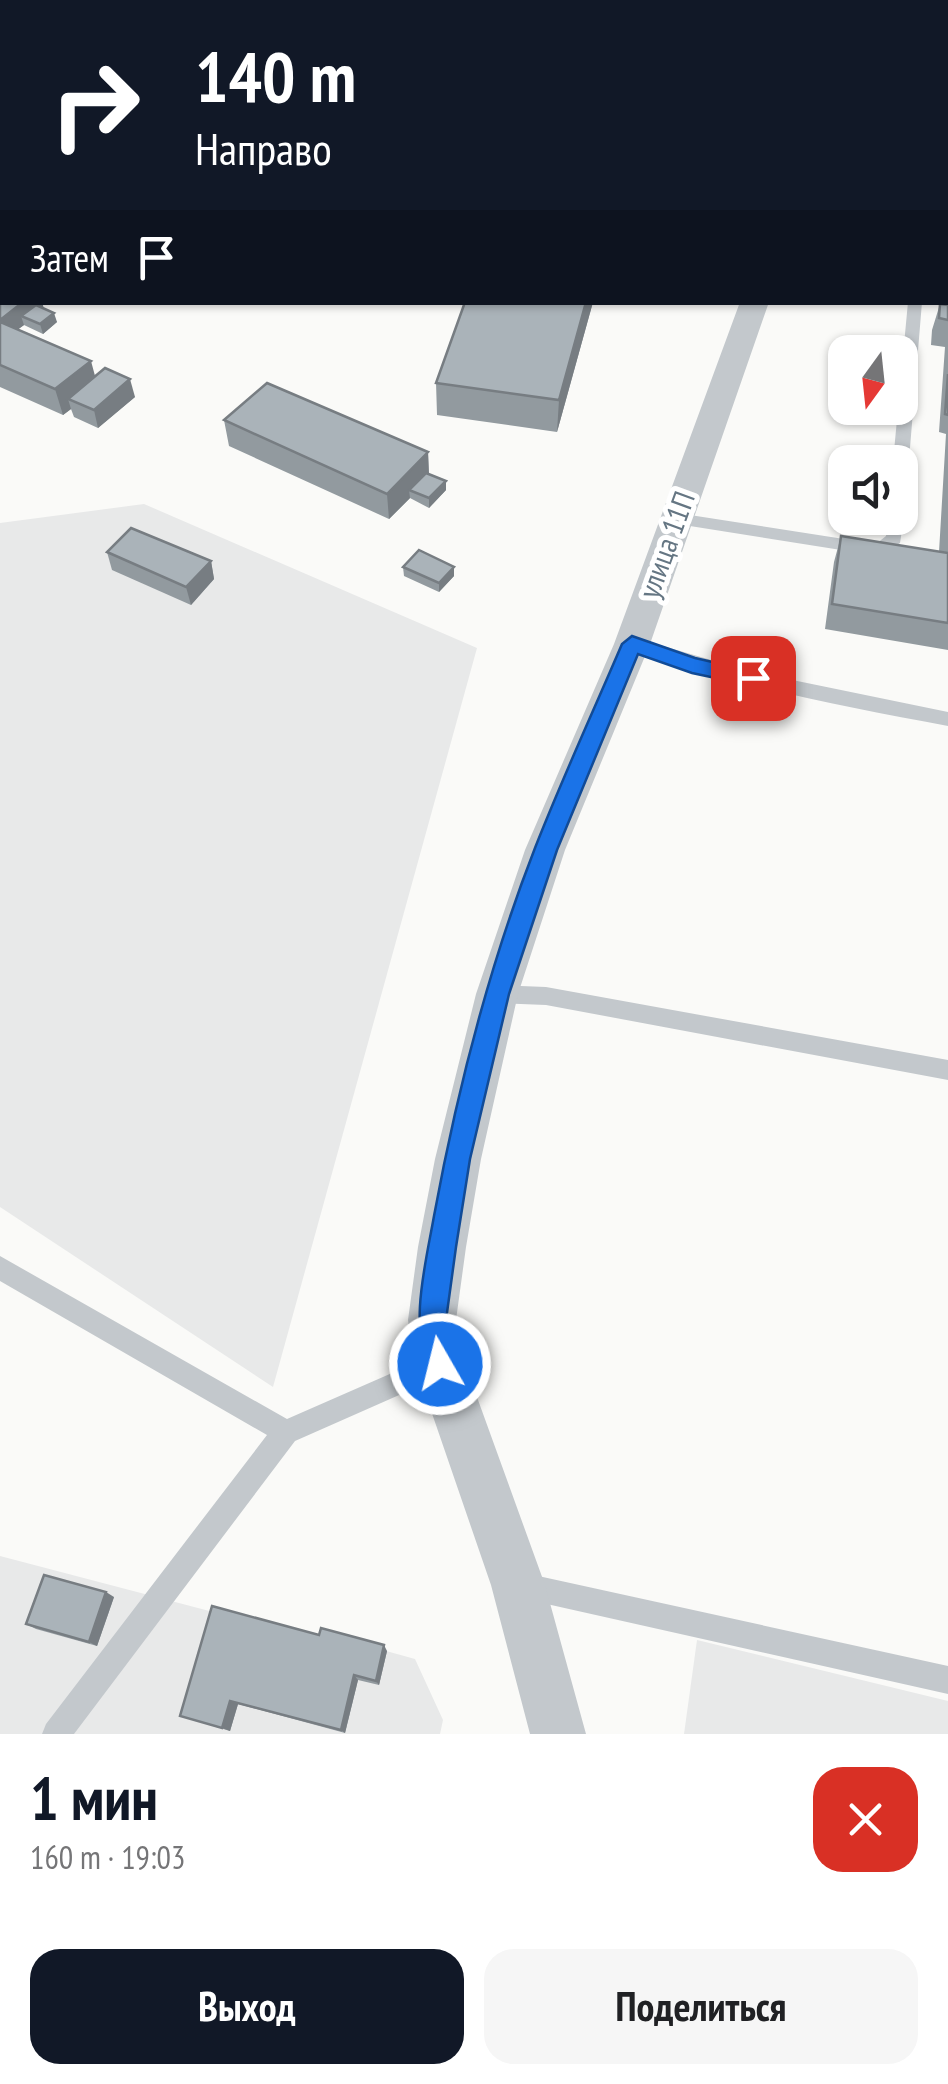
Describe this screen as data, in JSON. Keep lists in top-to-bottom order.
{
  "streets": {
    "street": ["улица 11П"]
  },
  "north": "bottom",
  "page": {
    "turn": ["140 m", "Направо"],
    "then": "Затем",
    "heading": ["1 мин", "160 m · 19:03"],
    "buttons": ["Выход", "Поделиться"]
  }
}
